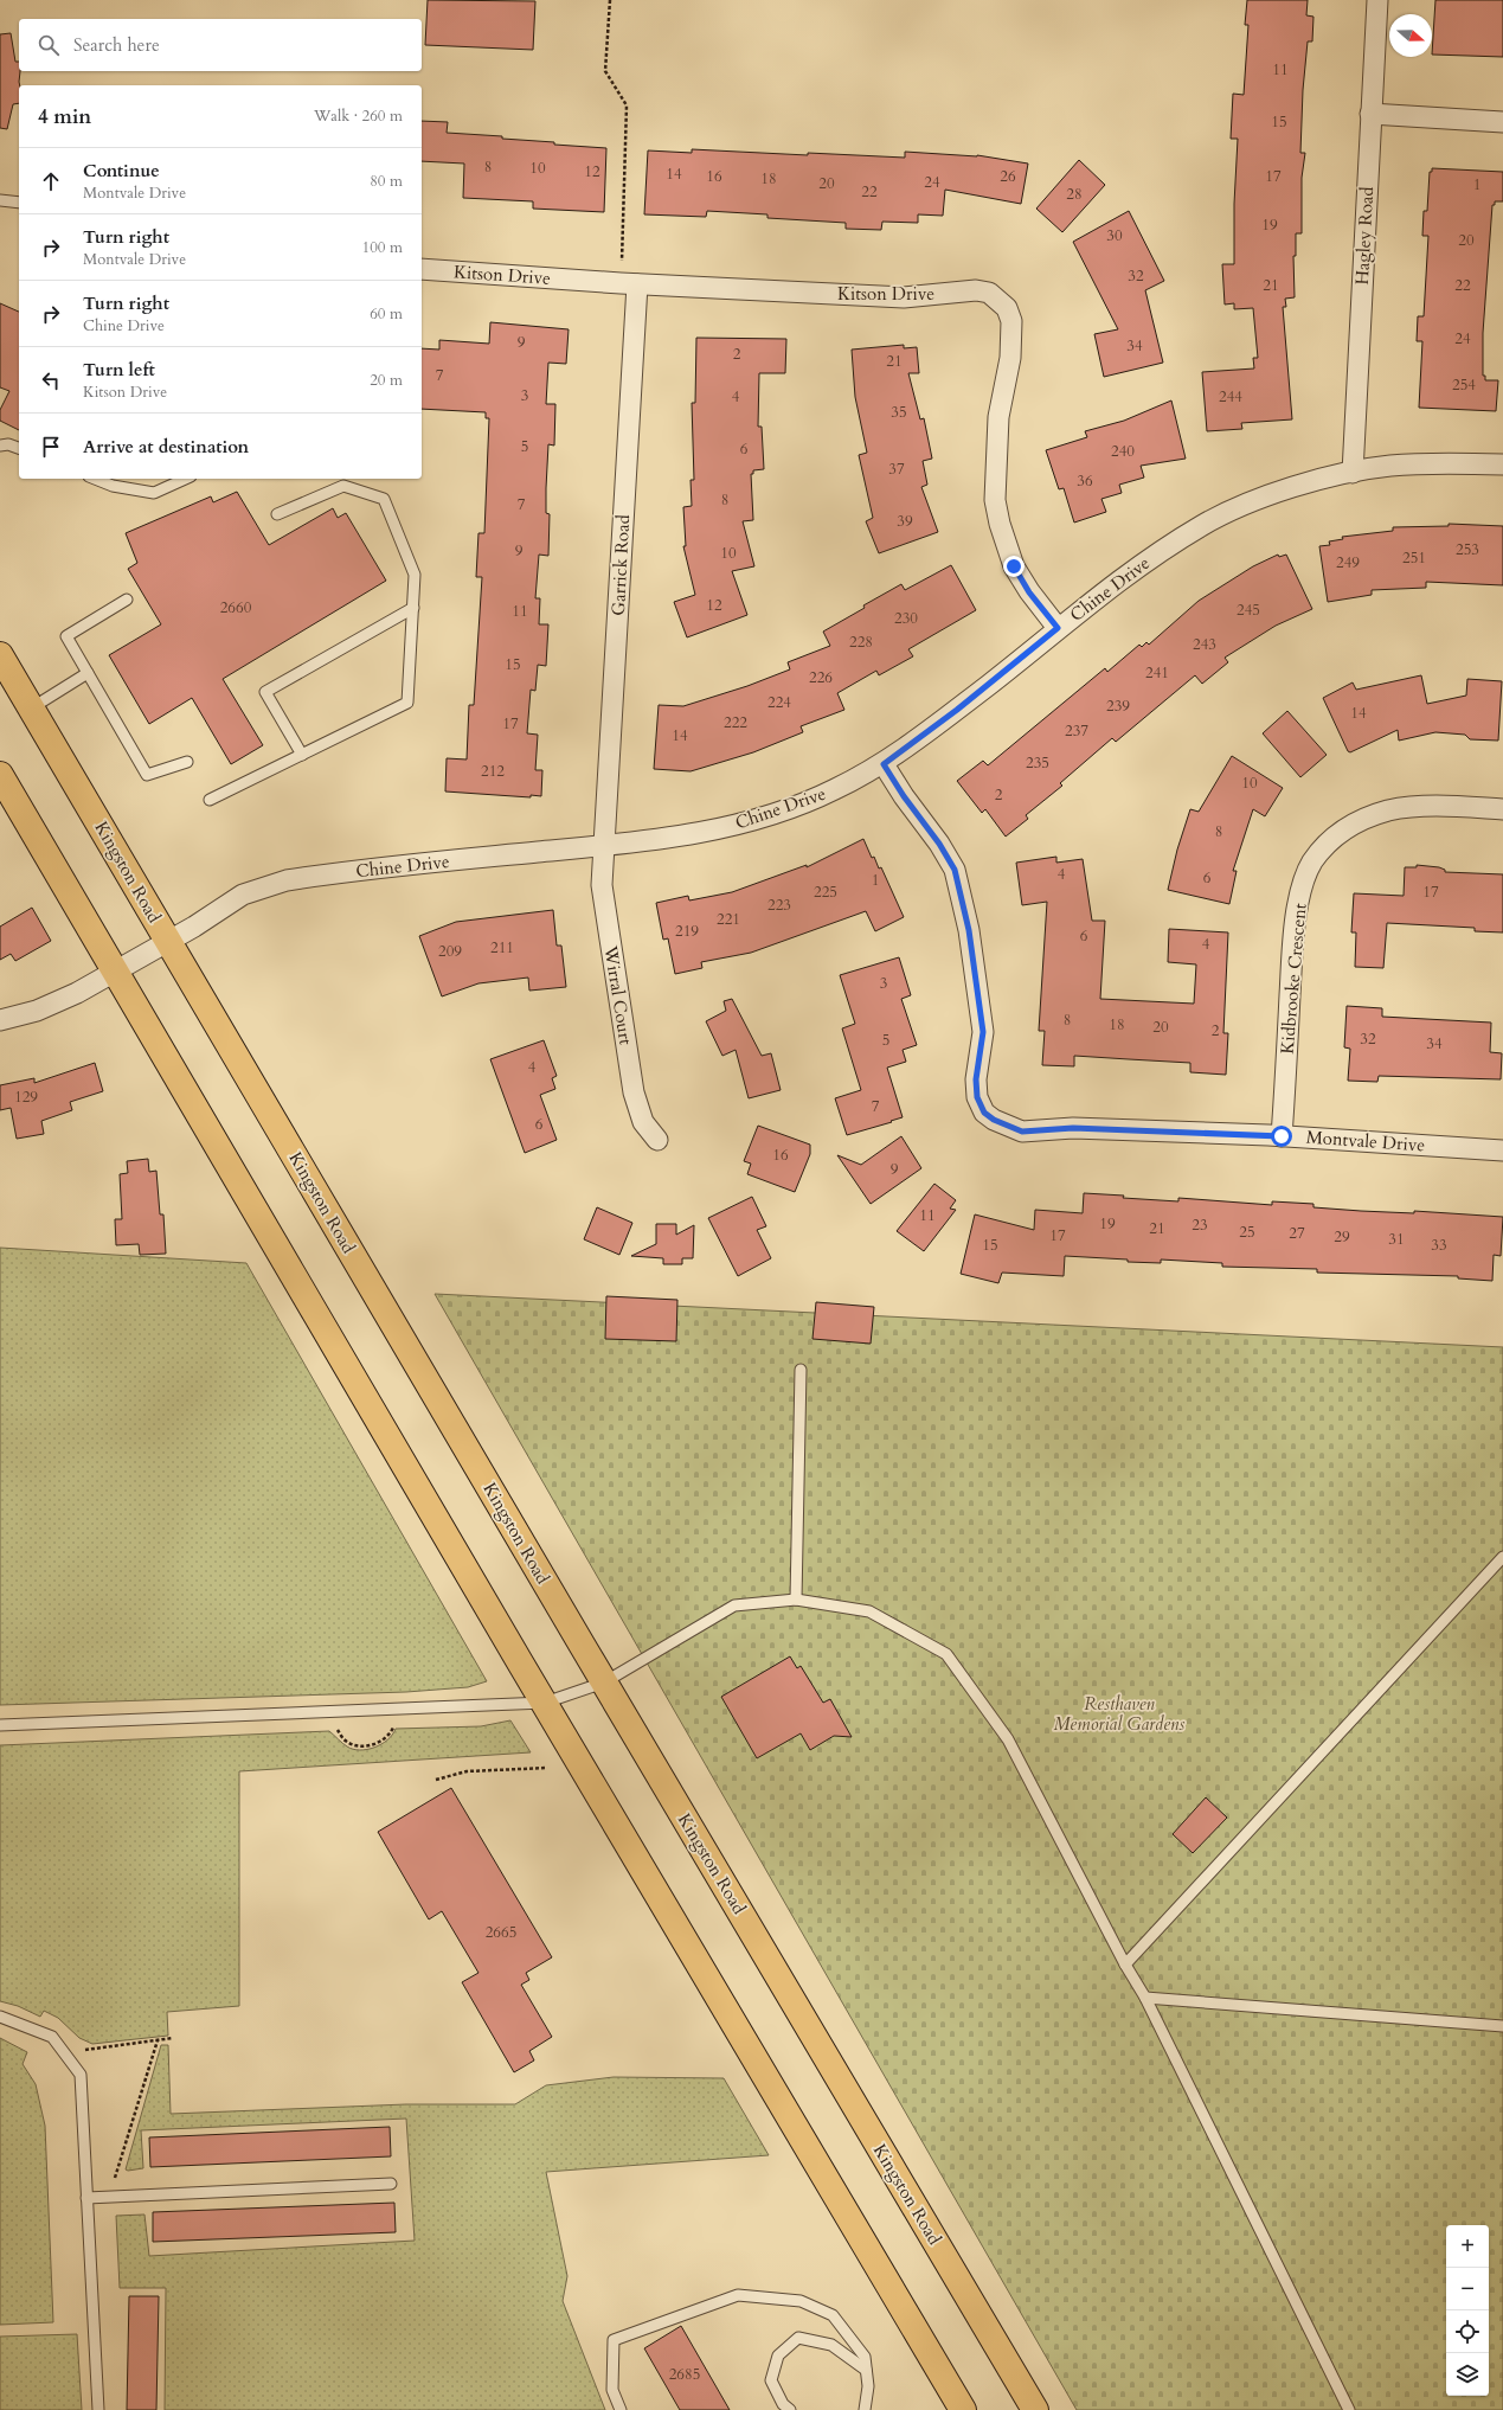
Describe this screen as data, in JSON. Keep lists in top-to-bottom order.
{
  "streets": {
    "main road": ["Kingston Road"],
    "street": [
      "Hagley Road",
      "Kitson Drive",
      "Garrick Road",
      "Chine Drive",
      "Kidbrooke Crescent",
      "Wirral Court",
      "Montvale Drive"
    ]
  },
  "crossings": [
    ["Hagley Road", "Chine Drive"],
    ["Kitson Drive", "Garrick Road"],
    ["Kitson Drive", "Chine Drive"],
    ["Garrick Road", "Chine Drive"],
    ["Garrick Road", "Wirral Court"],
    ["Chine Drive", "Kingston Road"],
    ["Chine Drive", "Wirral Court"],
    ["Chine Drive", "Montvale Drive"],
    ["Kidbrooke Crescent", "Montvale Drive"]
  ],
  "parks": ["Resthaven Memorial Gardens"],
  "house_numbers": [
    "11",
    "15",
    "8",
    "10",
    "12",
    "14",
    "16",
    "26",
    "17",
    "18",
    "24",
    "20",
    "1",
    "22",
    "28",
    "19",
    "30",
    "20",
    "32",
    "21",
    "22",
    "24",
    "9",
    "34",
    "2",
    "21",
    "7",
    "254",
    "3",
    "4",
    "244",
    "35",
    "5",
    "6",
    "240",
    "37",
    "36",
    "8",
    "7",
    "39",
    "253",
    "9",
    "10",
    "251",
    "249",
    "12",
    "2660",
    "245",
    "11",
    "230",
    "228",
    "243",
    "15",
    "241",
    "226",
    "224",
    "239",
    "14",
    "222",
    "17",
    "237",
    "14",
    "235",
    "212",
    "10",
    "2",
    "8",
    "4",
    "6",
    "1",
    "225",
    "17",
    "223",
    "221",
    "219",
    "6",
    "4",
    "211",
    "209",
    "3",
    "8",
    "18",
    "20",
    "2",
    "32",
    "5",
    "34",
    "4",
    "129",
    "7",
    "6",
    "16",
    "9",
    "11",
    "19",
    "23",
    "21",
    "25",
    "27",
    "17",
    "29",
    "31",
    "15",
    "33",
    "2665",
    "2685"
  ],
  "north": "right",
  "page": {
    "search": "Search here",
    "heading": ["4 min", "Walk · 260 m"],
    "list": [
      ["Continue", "Montvale Drive", "80 m"],
      ["Turn right", "Montvale Drive", "100 m"],
      ["Turn right", "Chine Drive", "60 m"],
      ["Turn left", "Kitson Drive", "20 m"],
      "Arrive at destination"
    ],
    "map_buttons": ["+", "−"]
  }
}
